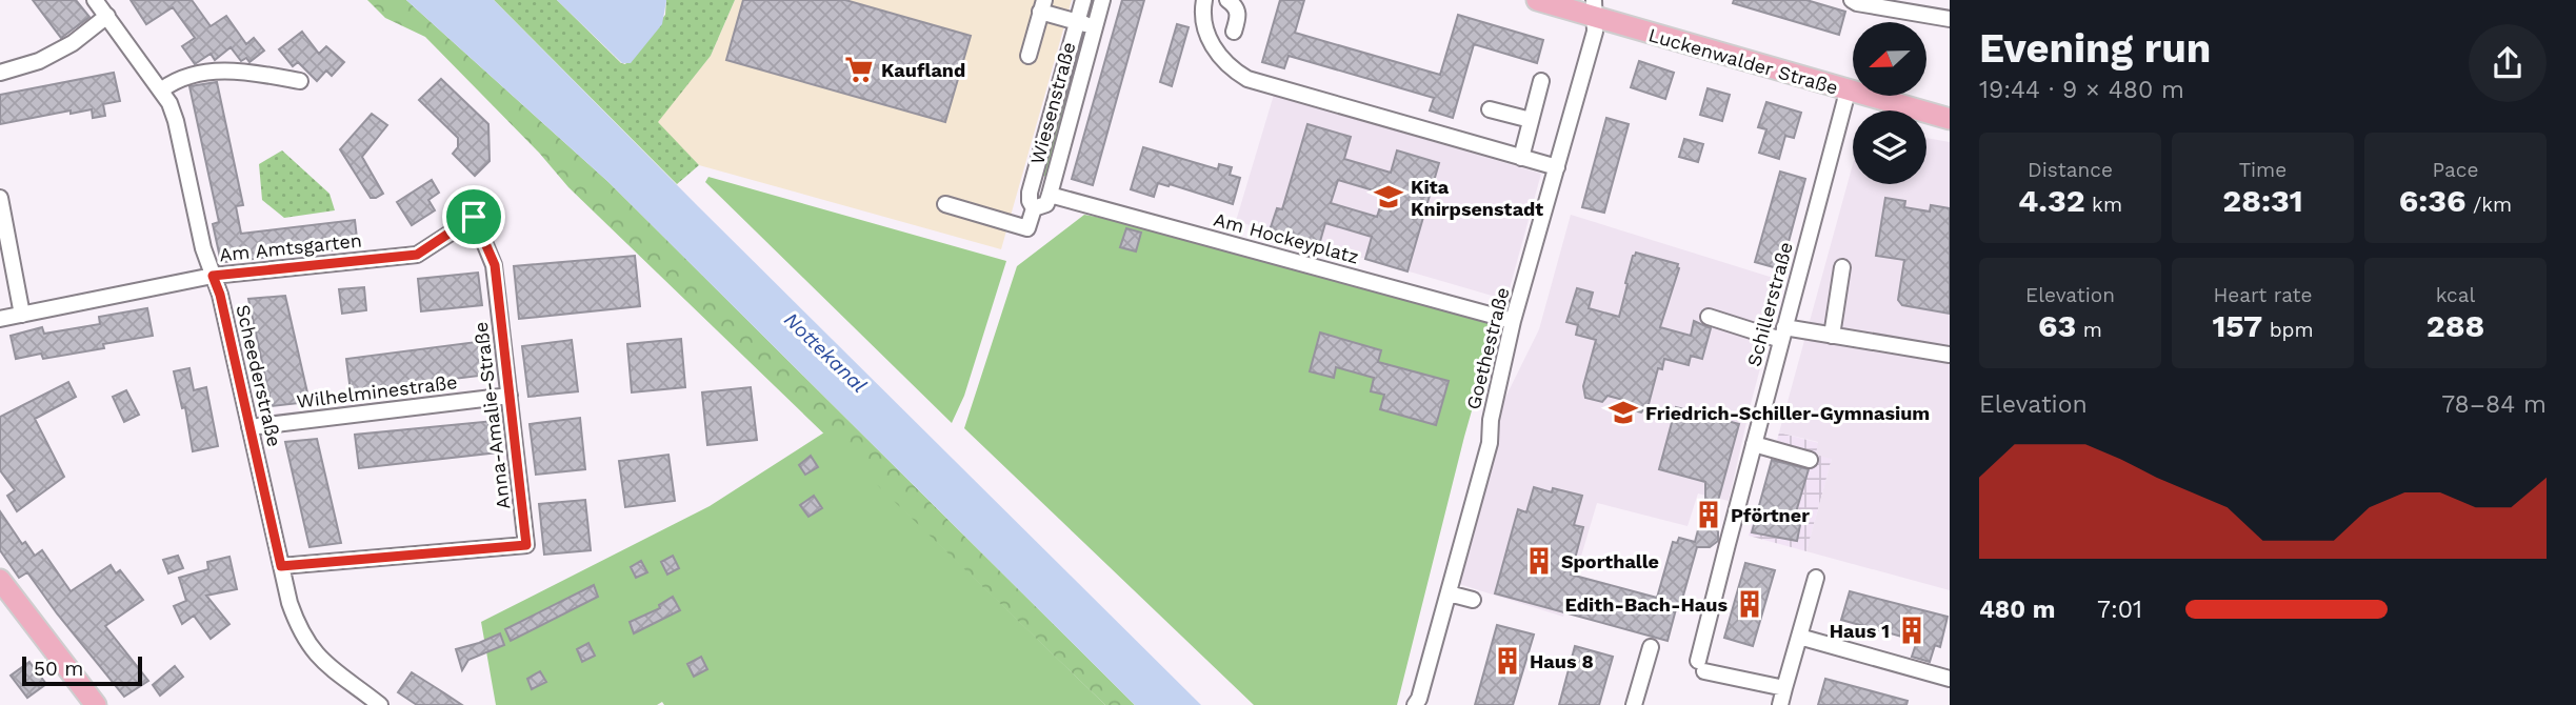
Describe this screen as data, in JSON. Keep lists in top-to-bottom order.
{
  "streets": {
    "main road": ["Luckenwalder Straße"],
    "street": [
      "Wiesenstraße",
      "Am Hockeyplatz",
      "Am Amtsgarten",
      "Schillerstraße",
      "Goethestraße",
      "Scheederstraße",
      "Wilhelminestraße",
      "Anna-Amalie-Straße"
    ]
  },
  "crossings": [
    ["Luckenwalder Straße", "Schillerstraße"],
    ["Luckenwalder Straße", "Goethestraße"],
    ["Wiesenstraße", "Am Hockeyplatz"],
    ["Am Hockeyplatz", "Goethestraße"],
    ["Am Amtsgarten", "Scheederstraße"],
    ["Am Amtsgarten", "Anna-Amalie-Straße"],
    ["Scheederstraße", "Wilhelminestraße"],
    ["Scheederstraße", "Anna-Amalie-Straße"],
    ["Wilhelminestraße", "Anna-Amalie-Straße"]
  ],
  "water": ["Nottekanal"],
  "places": {
    "supermarket": ["Kaufland"],
    "school or university": ["Kita Knirpsenstadt", "Friedrich-Schiller-Gymnasium"],
    "building": [
      "Pförtner",
      "Sporthalle",
      "Edith-Bach-Haus",
      "Haus 1",
      "Haus 8"
    ]
  },
  "scale_bar": "50 m",
  "north": "left",
  "page": {
    "heading": ["Evening run", "19:44 · 9 × 480 m"],
    "stats": [
      ["Distance", "4.32 km"],
      ["Time", "28:31"],
      ["Pace", "6:36 /km"],
      ["Elevation", "63 m"],
      ["Heart rate", "157 bpm"],
      ["kcal", "288"]
    ],
    "chart": ["Elevation", "78–84 m"],
    "list": [
      {
        "name": "480 m",
        "note": "7:01"
      }
    ],
    "scale": "50 m"
  }
}
